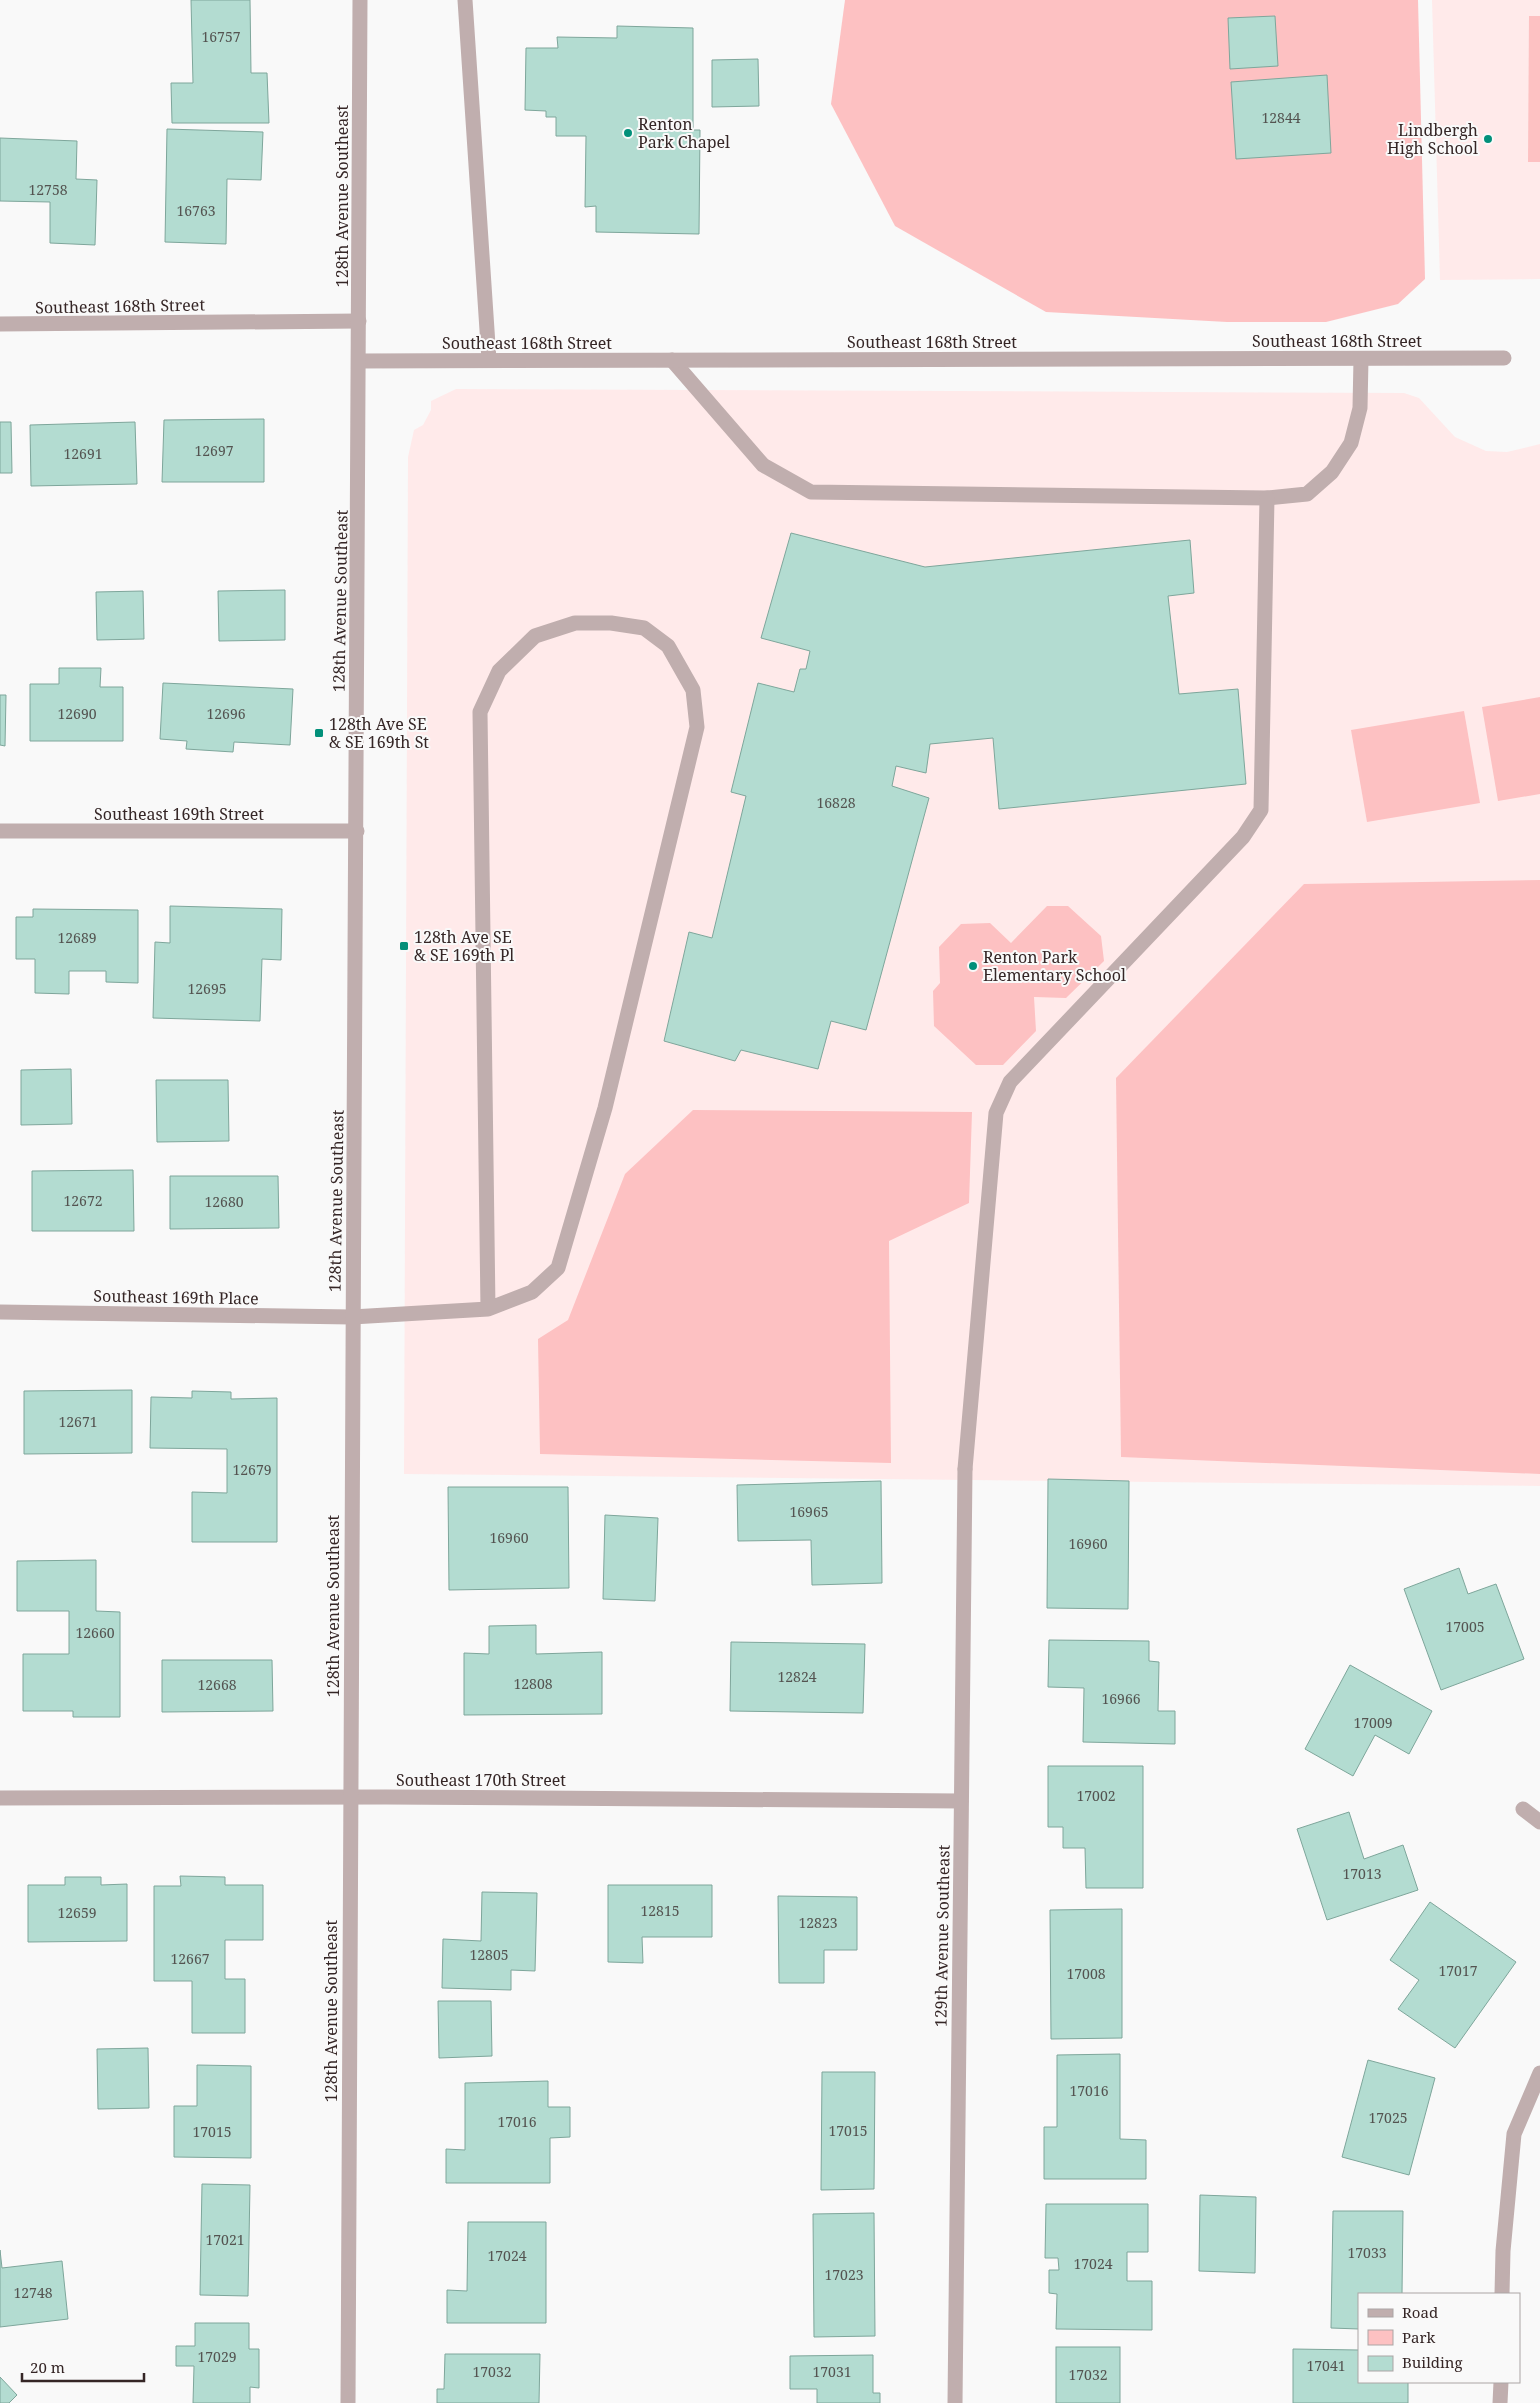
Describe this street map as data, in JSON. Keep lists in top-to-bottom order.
{
  "streets": {
    "street": [
      "128th Avenue Southeast",
      "Southeast 168th Street",
      "Southeast 169th Street",
      "Southeast 169th Place",
      "Southeast 170th Street",
      "129th Avenue Southeast"
    ]
  },
  "crossings": [
    ["128th Avenue Southeast", "Southeast 168th Street"],
    ["128th Avenue Southeast", "Southeast 169th Street"],
    ["128th Avenue Southeast", "Southeast 169th Place"],
    ["128th Avenue Southeast", "Southeast 170th Street"],
    ["Southeast 170th Street", "129th Avenue Southeast"]
  ],
  "places": {
    "other": ["Renton Park Chapel", "Lindbergh High School", "Renton Park Elementary School"],
    "transit": ["128th Ave SE & SE 169th St", "128th Ave SE & SE 169th Pl"]
  },
  "house_numbers": [
    "16757",
    "12844",
    "12758",
    "16763",
    "12697",
    "12691",
    "12690",
    "12696",
    "16828",
    "12689",
    "12695",
    "12672",
    "12680",
    "12671",
    "12679",
    "16965",
    "16960",
    "16960",
    "17005",
    "12660",
    "12824",
    "12808",
    "12668",
    "16966",
    "17009",
    "17002",
    "17013",
    "12815",
    "12659",
    "12823",
    "12805",
    "12667",
    "17017",
    "17008",
    "17016",
    "17025",
    "17016",
    "17015",
    "17015",
    "17021",
    "17033",
    "17024",
    "17024",
    "17023",
    "12748",
    "17029",
    "17041",
    "17032",
    "17031",
    "17032"
  ],
  "legend": ["Road", "Park", "Building"],
  "scale_bar": "20 m"
}
